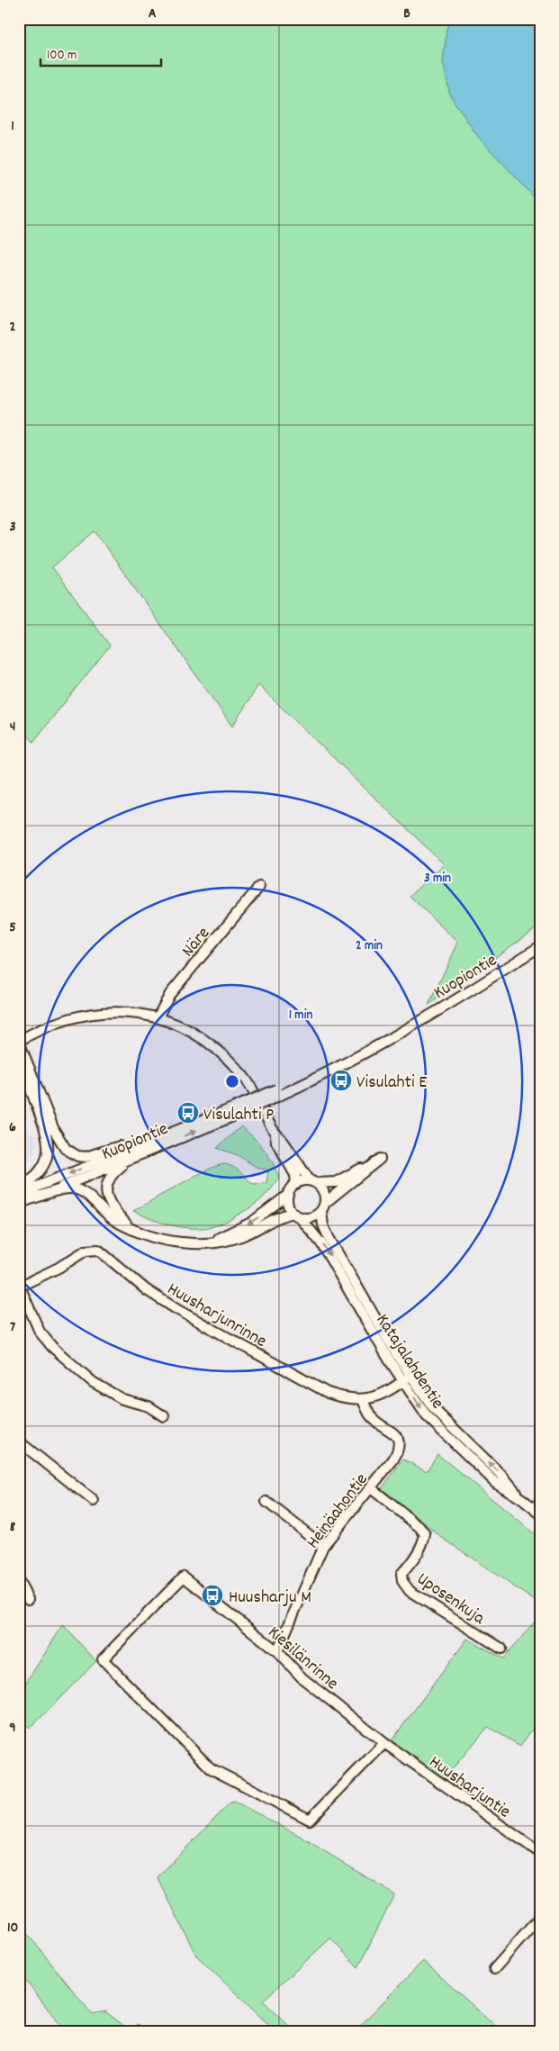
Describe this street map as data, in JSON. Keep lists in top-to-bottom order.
{
  "streets": {
    "street": [
      "Näre",
      "Kuopiontie",
      "Huusharjunrinne",
      "Katajalahdentie",
      "Heinäahontie",
      "Uposenkuja",
      "Kiesilänrinne",
      "Huusharjuntie"
    ]
  },
  "crossings": [
    ["Huusharjunrinne", "Heinäahontie"],
    ["Heinäahontie", "Uposenkuja"],
    ["Heinäahontie", "Kiesilänrinne"],
    ["Kiesilänrinne", "Huusharjuntie"]
  ],
  "places": {
    "bus stop": ["Visulahti E", "Visulahti P", "Huusharju M"]
  },
  "scale_bar": "100 m",
  "grid": {
    "columns": ["A", "B"],
    "rows": [
      "1",
      "2",
      "3",
      "4",
      "5",
      "6",
      "7",
      "8",
      "9",
      "10"
    ]
  },
  "rings": ["3 min", "2 min", "1 min"]
}
